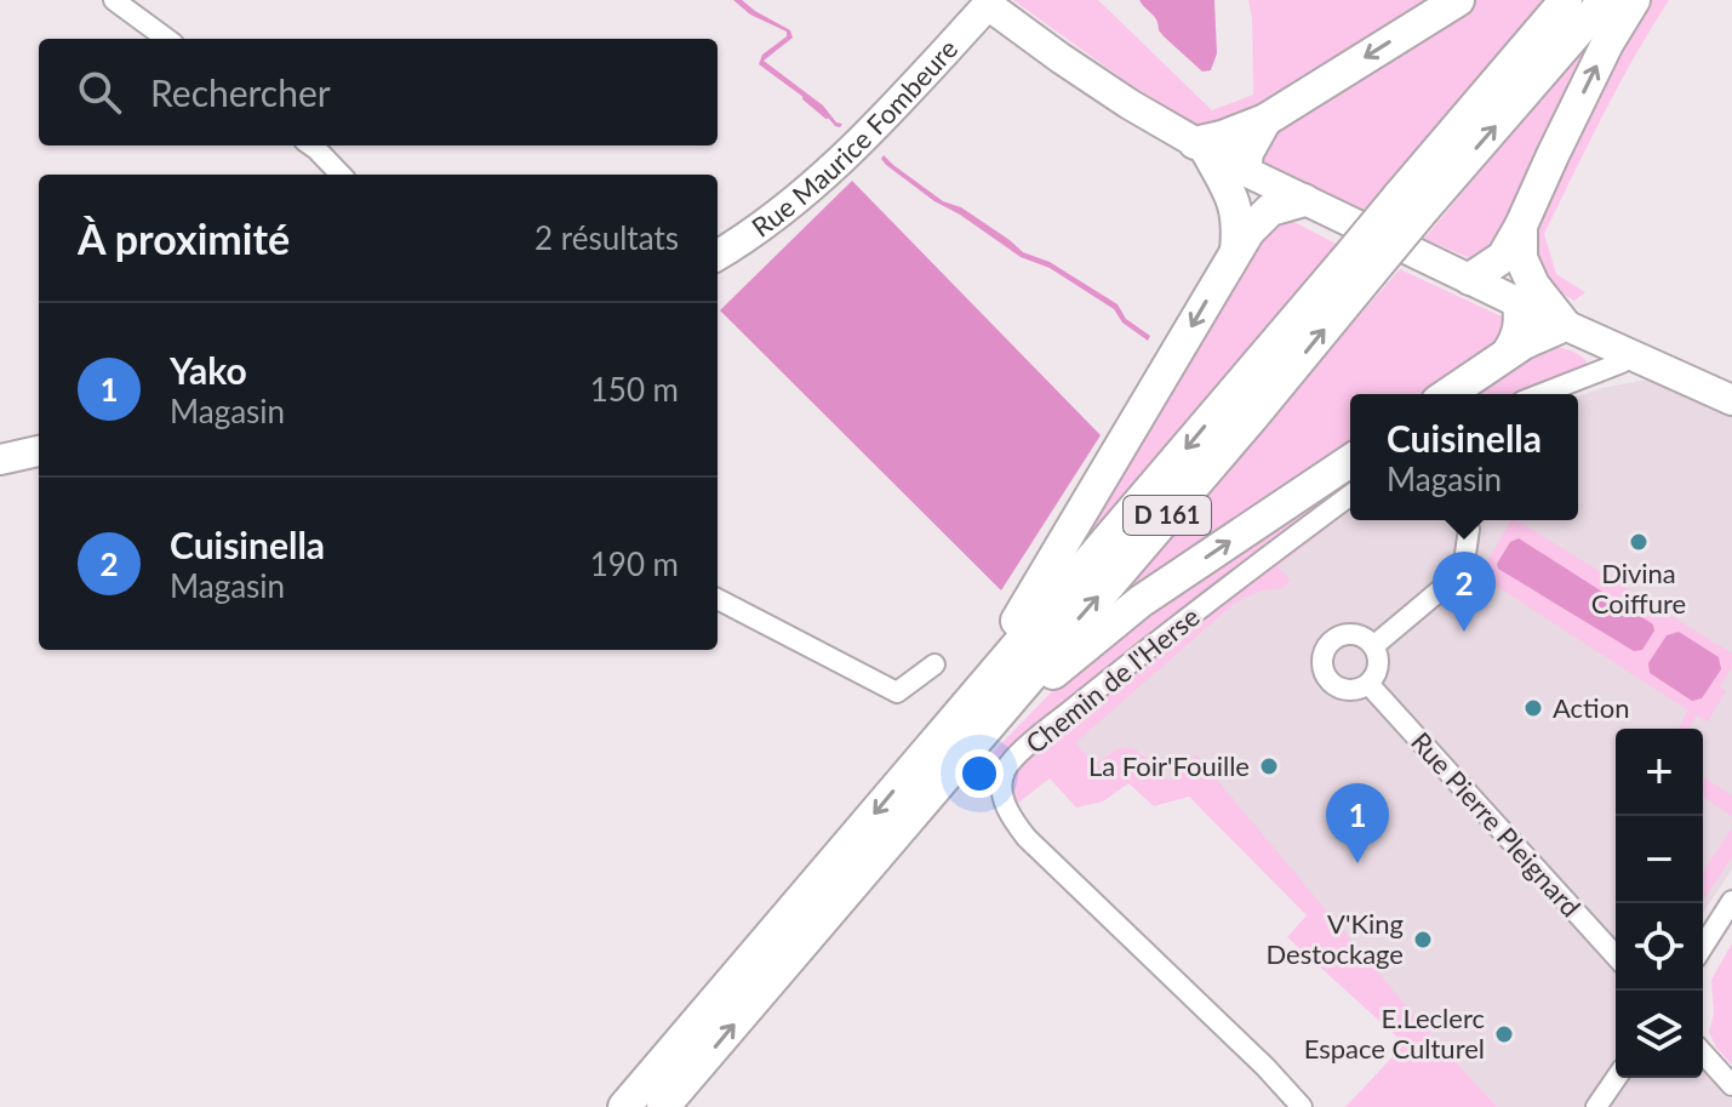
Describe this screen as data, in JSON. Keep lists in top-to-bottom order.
{
  "streets": {
    "main road": ["D 161"],
    "street": ["Rue Maurice Fombeure", "Chemin de l'Herse", "Rue Pierre Pleignard"]
  },
  "places": [
    "Divina Coiffure",
    "Action",
    "La Foir'Fouille",
    "V'King Destockage",
    "E.Leclerc Espace Culturel"
  ],
  "page": {
    "search": "Rechercher",
    "heading": ["À proximité", "2 résultats"],
    "list": [
      {
        "mark": "1",
        "name": "Yako",
        "note": "Magasin",
        "value": "150 m"
      },
      {
        "mark": "2",
        "name": "Cuisinella",
        "note": "Magasin",
        "value": "190 m"
      }
    ],
    "popup": ["Cuisinella", "Magasin"],
    "pins": ["2", "1"],
    "map_buttons": ["+", "−"]
  }
}
